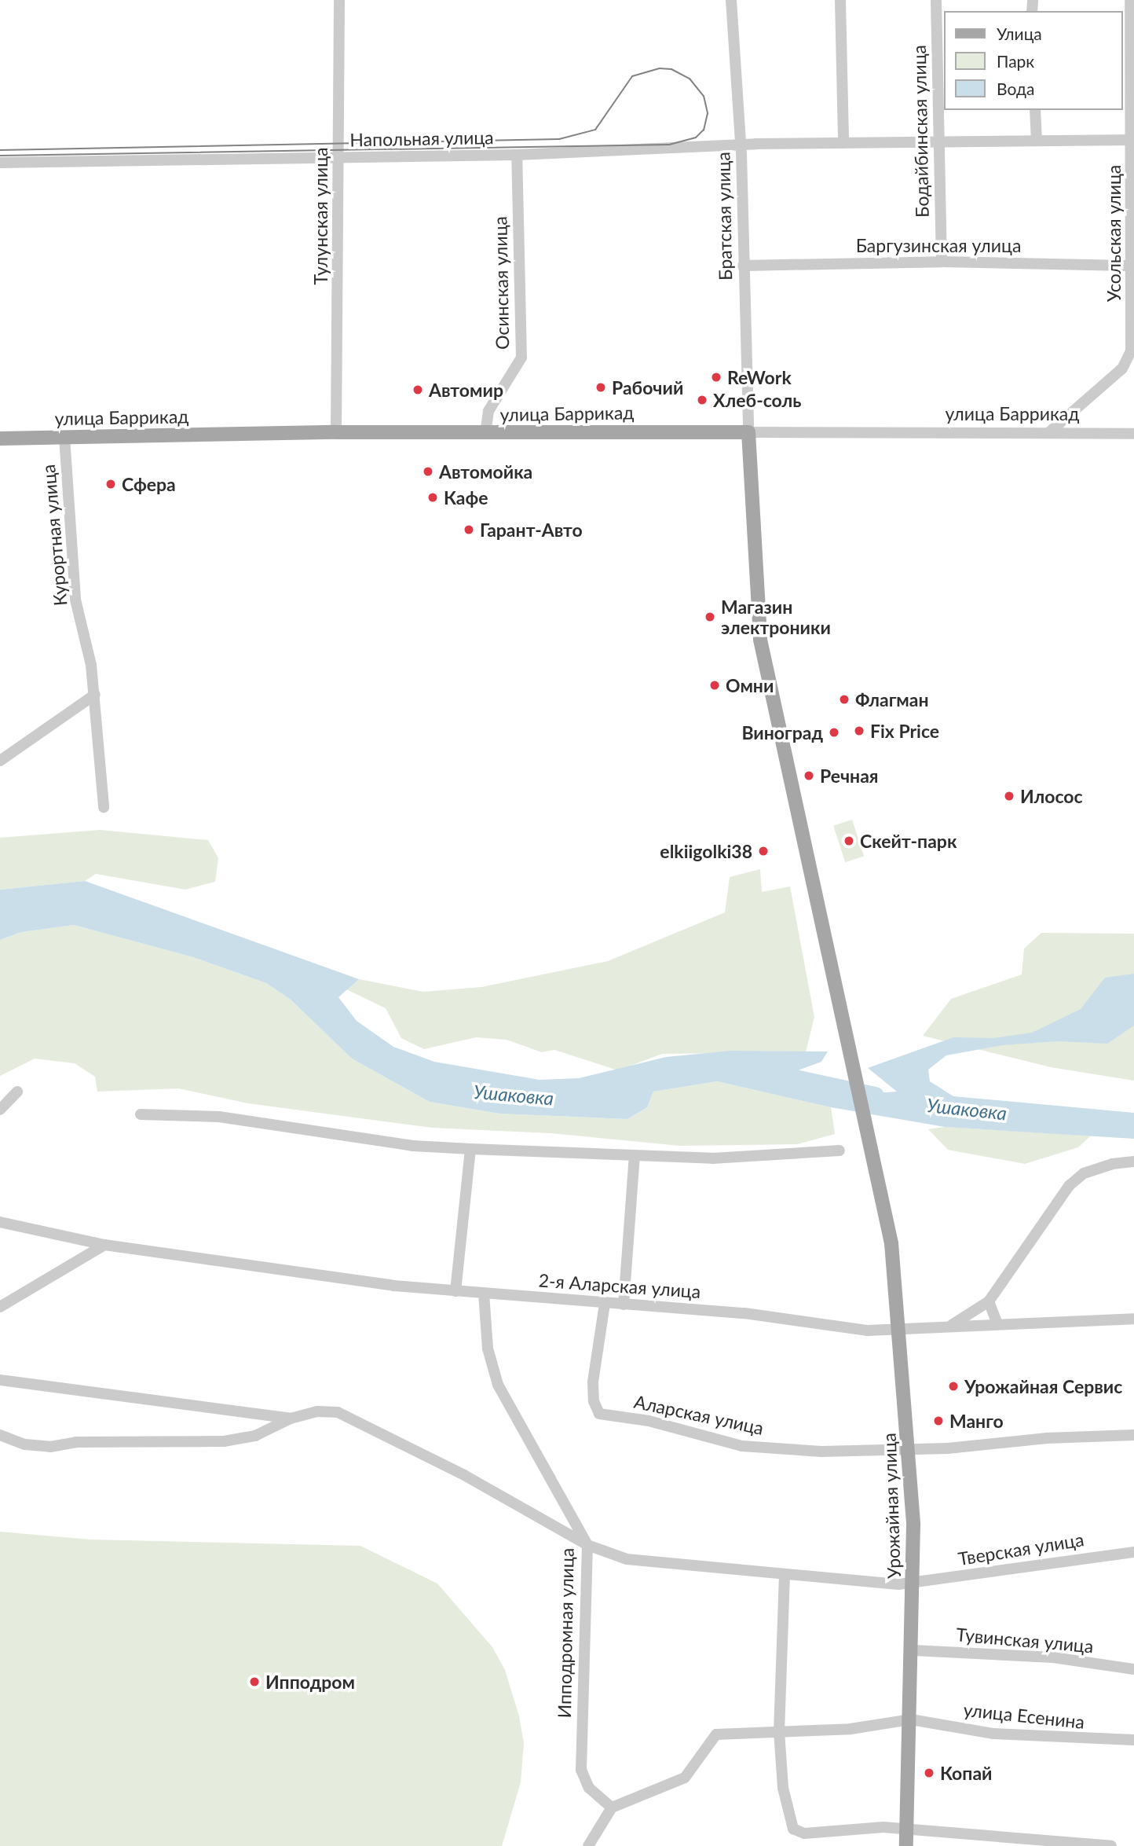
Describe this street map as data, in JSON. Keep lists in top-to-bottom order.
{
  "streets": {
    "main road": ["улица Баррикад", "Урожайная улица"],
    "street": [
      "Бодайбинская улица",
      "Напольная улица",
      "Тулунская улица",
      "Братская улица",
      "Усольская улица",
      "Баргузинская улица",
      "Осинская улица",
      "Курортная улица",
      "2-я Аларская улица",
      "Аларская улица",
      "Тверская улица",
      "Ипподромная улица",
      "Тувинская улица",
      "улица Есенина"
    ]
  },
  "crossings": [
    ["Бодайбинская улица", "Напольная улица"],
    ["Бодайбинская улица", "Баргузинская улица"],
    ["Напольная улица", "Тулунская улица"],
    ["Напольная улица", "Братская улица"],
    ["Напольная улица", "Усольская улица"],
    ["Напольная улица", "Осинская улица"],
    ["Тулунская улица", "улица Баррикад"],
    ["Братская улица", "Баргузинская улица"],
    ["Братская улица", "улица Баррикад"],
    ["Братская улица", "Урожайная улица"],
    ["Усольская улица", "Баргузинская улица"],
    ["Усольская улица", "улица Баррикад"],
    ["Осинская улица", "улица Баррикад"],
    ["улица Баррикад", "Курортная улица"],
    ["улица Баррикад", "Урожайная улица"],
    ["2-я Аларская улица", "Аларская улица"],
    ["2-я Аларская улица", "Урожайная улица"],
    ["2-я Аларская улица", "Ипподромная улица"],
    ["Аларская улица", "Урожайная улица"],
    ["Урожайная улица", "Тверская улица"],
    ["Урожайная улица", "Тувинская улица"],
    ["Урожайная улица", "улица Есенина"],
    ["Тверская улица", "Ипподромная улица"],
    ["Ипподромная улица", "улица Есенина"]
  ],
  "water": ["Ушаковка"],
  "places": [
    "ReWork",
    "Рабочий",
    "Автомир",
    "Хлеб-соль",
    "Автомойка",
    "Сфера",
    "Кафе",
    "Гарант-Авто",
    "Магазин электроники",
    "Омни",
    "Флагман",
    "Fix Price",
    "Виноград",
    "Речная",
    "Илосос",
    "Скейт-парк",
    "elkiigolki38",
    "Урожайная Сервис",
    "Манго",
    "Ипподром",
    "Копай"
  ],
  "legend": ["Улица", "Парк", "Вода"]
}
